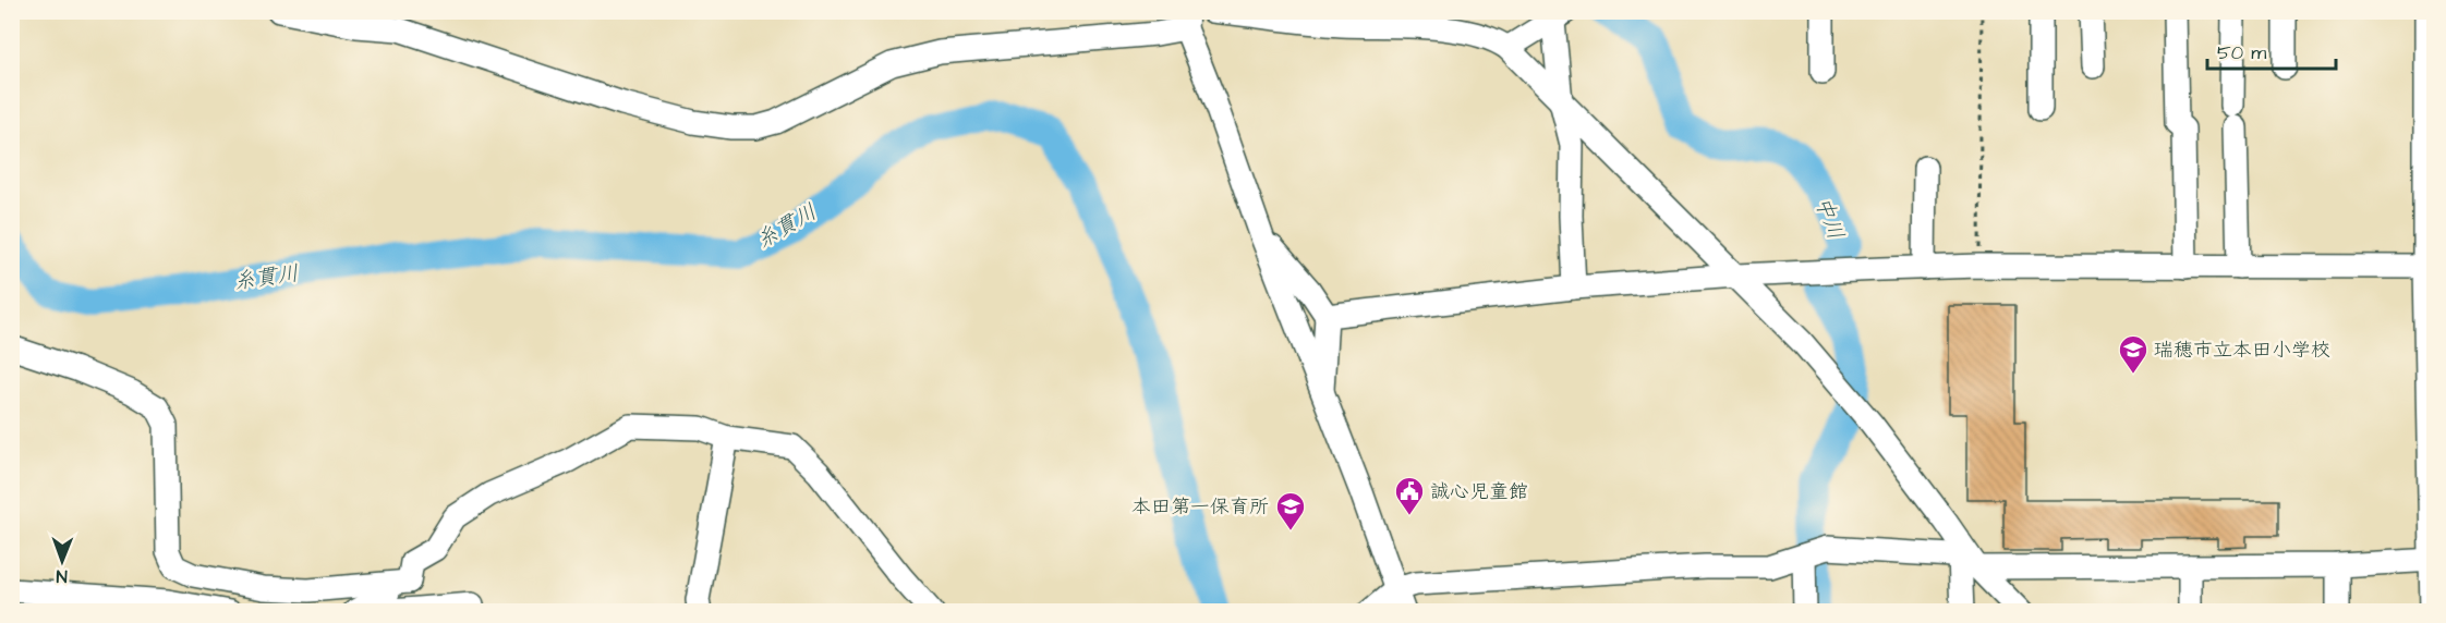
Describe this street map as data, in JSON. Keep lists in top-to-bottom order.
{
  "water": ["中川", "糸貫川"],
  "places": {
    "school or university": ["瑞穂市立本田小学校", "本田第一保育所"],
    "public building": ["誠心児童館"]
  },
  "scale_bar": "50 m",
  "north": "bottom"
}
